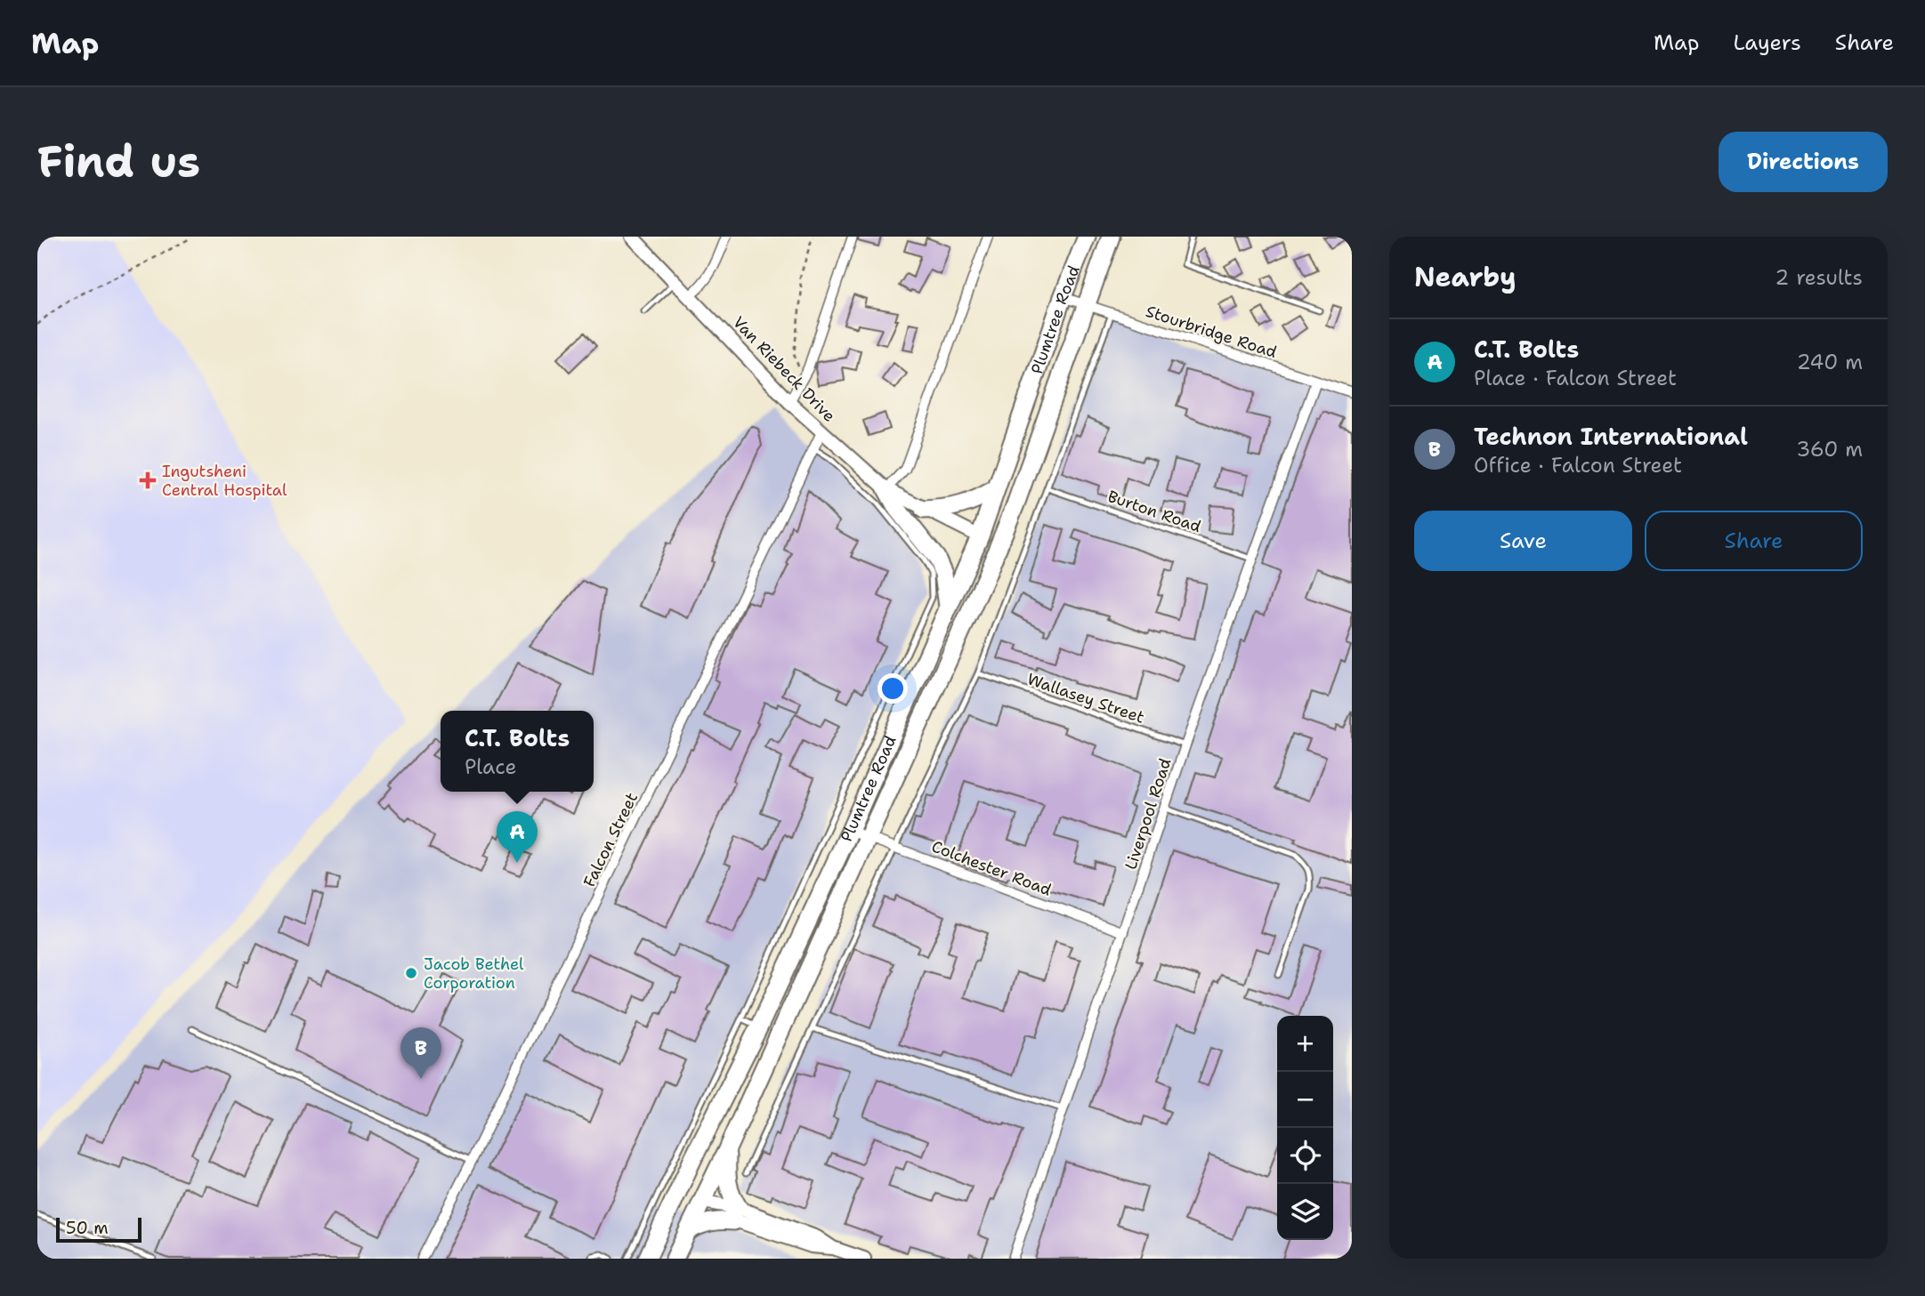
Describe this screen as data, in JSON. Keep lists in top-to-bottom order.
{
  "streets": {
    "highway": ["Plumtree Road"],
    "street": [
      "Stourbridge Road",
      "Van Riebeck Drive",
      "Liverpool Road",
      "Falcon Street",
      "Colchester Road"
    ],
    "lane": ["Burton Road", "Wallasey Street"]
  },
  "crossings": [
    ["Plumtree Road", "Stourbridge Road"],
    ["Plumtree Road", "Van Riebeck Drive"],
    ["Plumtree Road", "Colchester Road"],
    ["Stourbridge Road", "Liverpool Road"],
    ["Van Riebeck Drive", "Falcon Street"],
    ["Burton Road", "Liverpool Road"],
    ["Wallasey Street", "Liverpool Road"],
    ["Liverpool Road", "Colchester Road"]
  ],
  "places": {
    "health": ["Ingutsheni Central Hospital"],
    "other": ["Jacob Bethel Corporation"]
  },
  "scale_bar": "50 m",
  "page": {
    "header": "Map",
    "nav": ["Map", "Layers", "Share"],
    "buttons": [
      "Directions",
      ["Save", "Share"]
    ],
    "title": "Find us",
    "heading": ["Nearby", "2 results"],
    "list": [
      {
        "mark": "A",
        "name": "C.T. Bolts",
        "note": "Place · Falcon Street",
        "value": "240 m"
      },
      {
        "mark": "B",
        "name": "Technon International",
        "note": "Office · Falcon Street",
        "value": "360 m"
      }
    ],
    "popup": ["C.T. Bolts", "Place"],
    "pins": ["A", "B"],
    "map_buttons": ["+", "−"],
    "scale": "50 m"
  }
}
